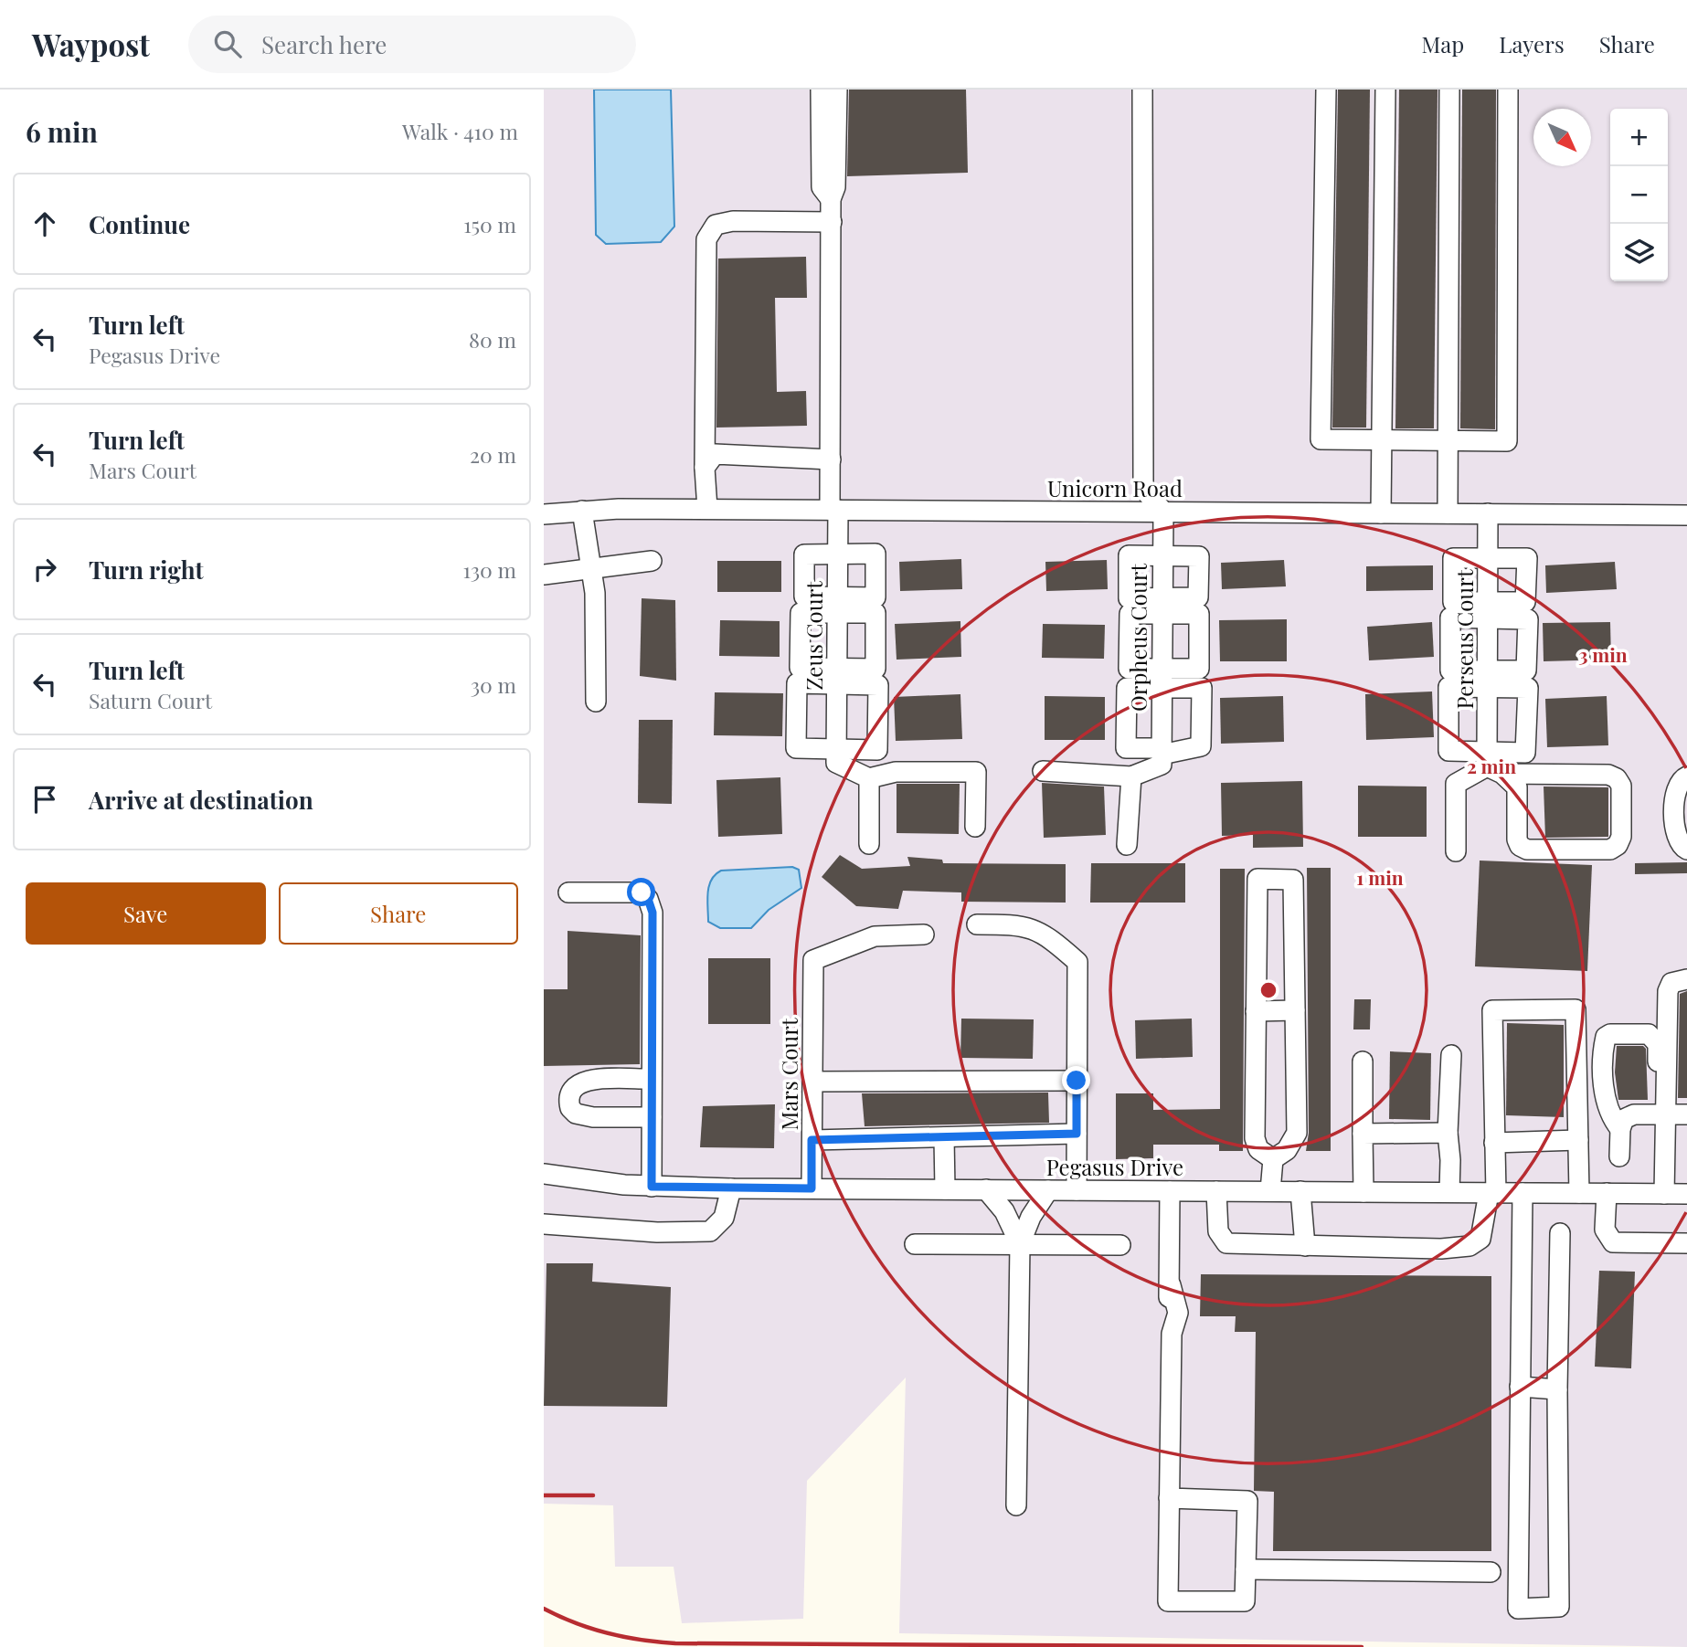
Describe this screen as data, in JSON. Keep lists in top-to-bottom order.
{
  "streets": {
    "street": [
      "Unicorn Road",
      "Zeus Court",
      "Orpheus Court",
      "Perseus Court",
      "Mars Court",
      "Pegasus Drive"
    ]
  },
  "crossings": [
    ["Unicorn Road", "Zeus Court"],
    ["Unicorn Road", "Orpheus Court"],
    ["Unicorn Road", "Perseus Court"],
    ["Mars Court", "Pegasus Drive"]
  ],
  "north": "bottom right",
  "page": {
    "header": "Waypost",
    "search": "Search here",
    "nav": ["Map", "Layers", "Share"],
    "heading": ["6 min", "Walk · 410 m"],
    "map_buttons": ["+", "−"],
    "list": [
      ["Continue", "150 m"],
      ["Turn left", "Pegasus Drive", "80 m"],
      ["Turn left", "Mars Court", "20 m"],
      ["Turn right", "130 m"],
      ["Turn left", "Saturn Court", "30 m"],
      "Arrive at destination"
    ],
    "buttons": ["Save", "Share"]
  },
  "rings": ["3 min", "2 min", "1 min"]
}
